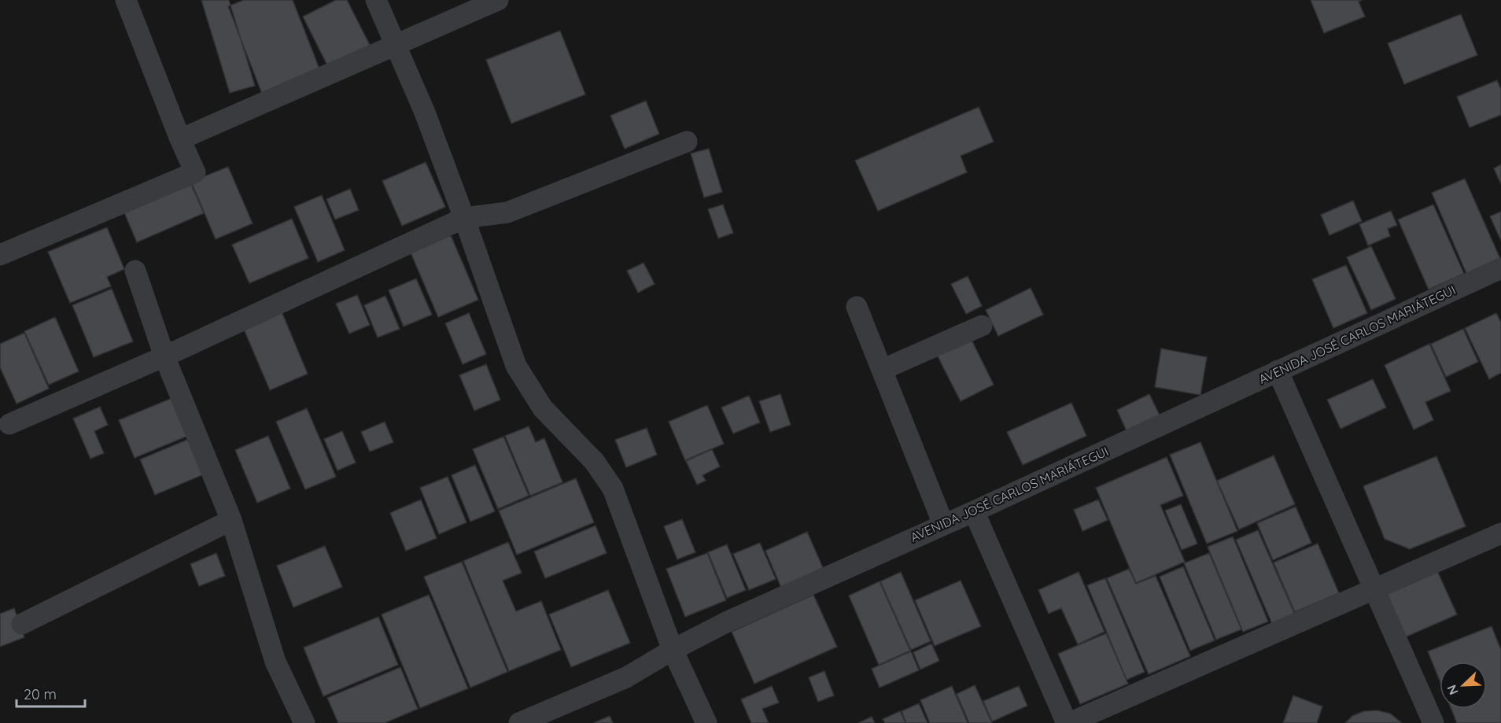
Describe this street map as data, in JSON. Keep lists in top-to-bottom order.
{
  "streets": {
    "street": ["AVENIDA JOSÉ CARLOS MARIÁTEGUI"]
  },
  "scale_bar": "20 m",
  "north": "bottom left"
}
